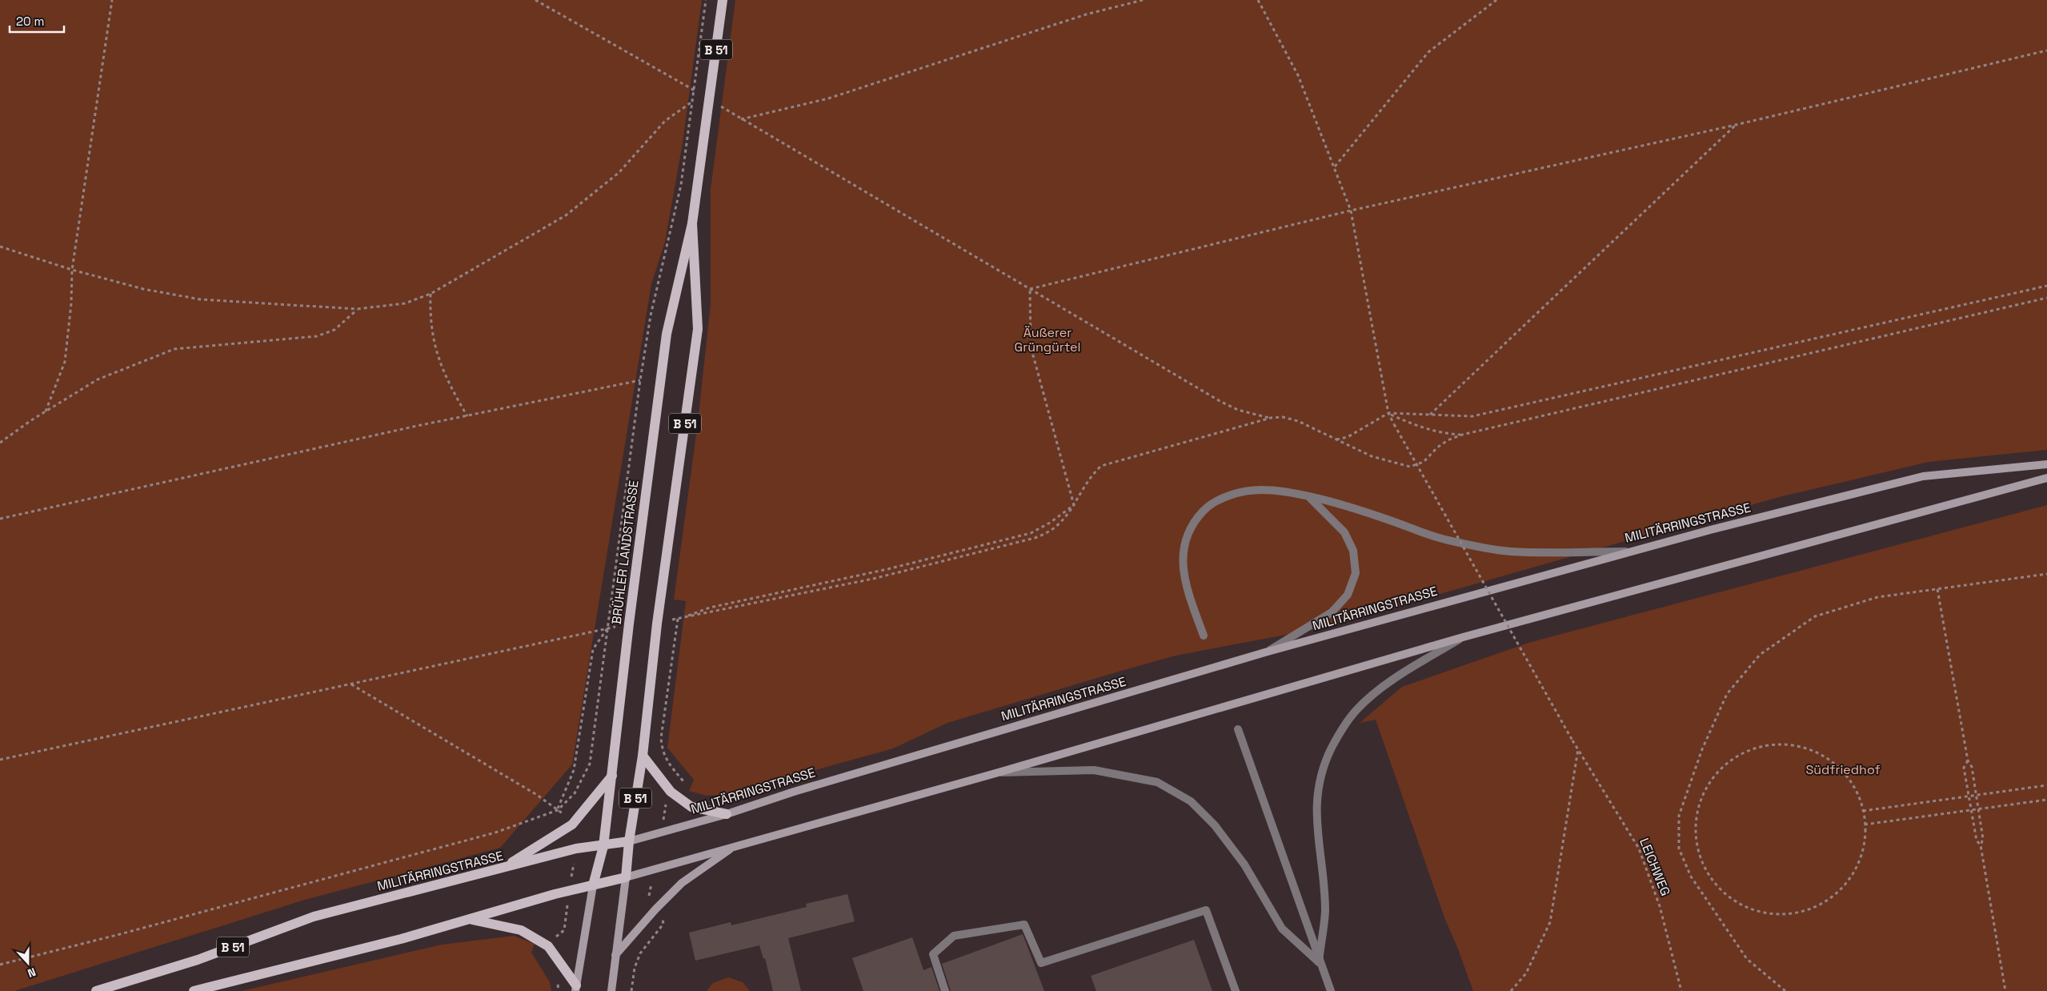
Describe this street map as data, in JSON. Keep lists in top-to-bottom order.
{
  "streets": {
    "main road": ["B 51", "MILITÄRRINGSTRASSE", "BRÜHLER LANDSTRASSE"],
    "path": ["LEICHWEG"]
  },
  "crossings": [
    ["B 51", "MILITÄRRINGSTRASSE"],
    ["B 51", "BRÜHLER LANDSTRASSE"],
    ["MILITÄRRINGSTRASSE", "BRÜHLER LANDSTRASSE"]
  ],
  "parks": ["Äußerer Grüngürtel", "Südfriedhof"],
  "scale_bar": "20 m",
  "north": "bottom"
}
